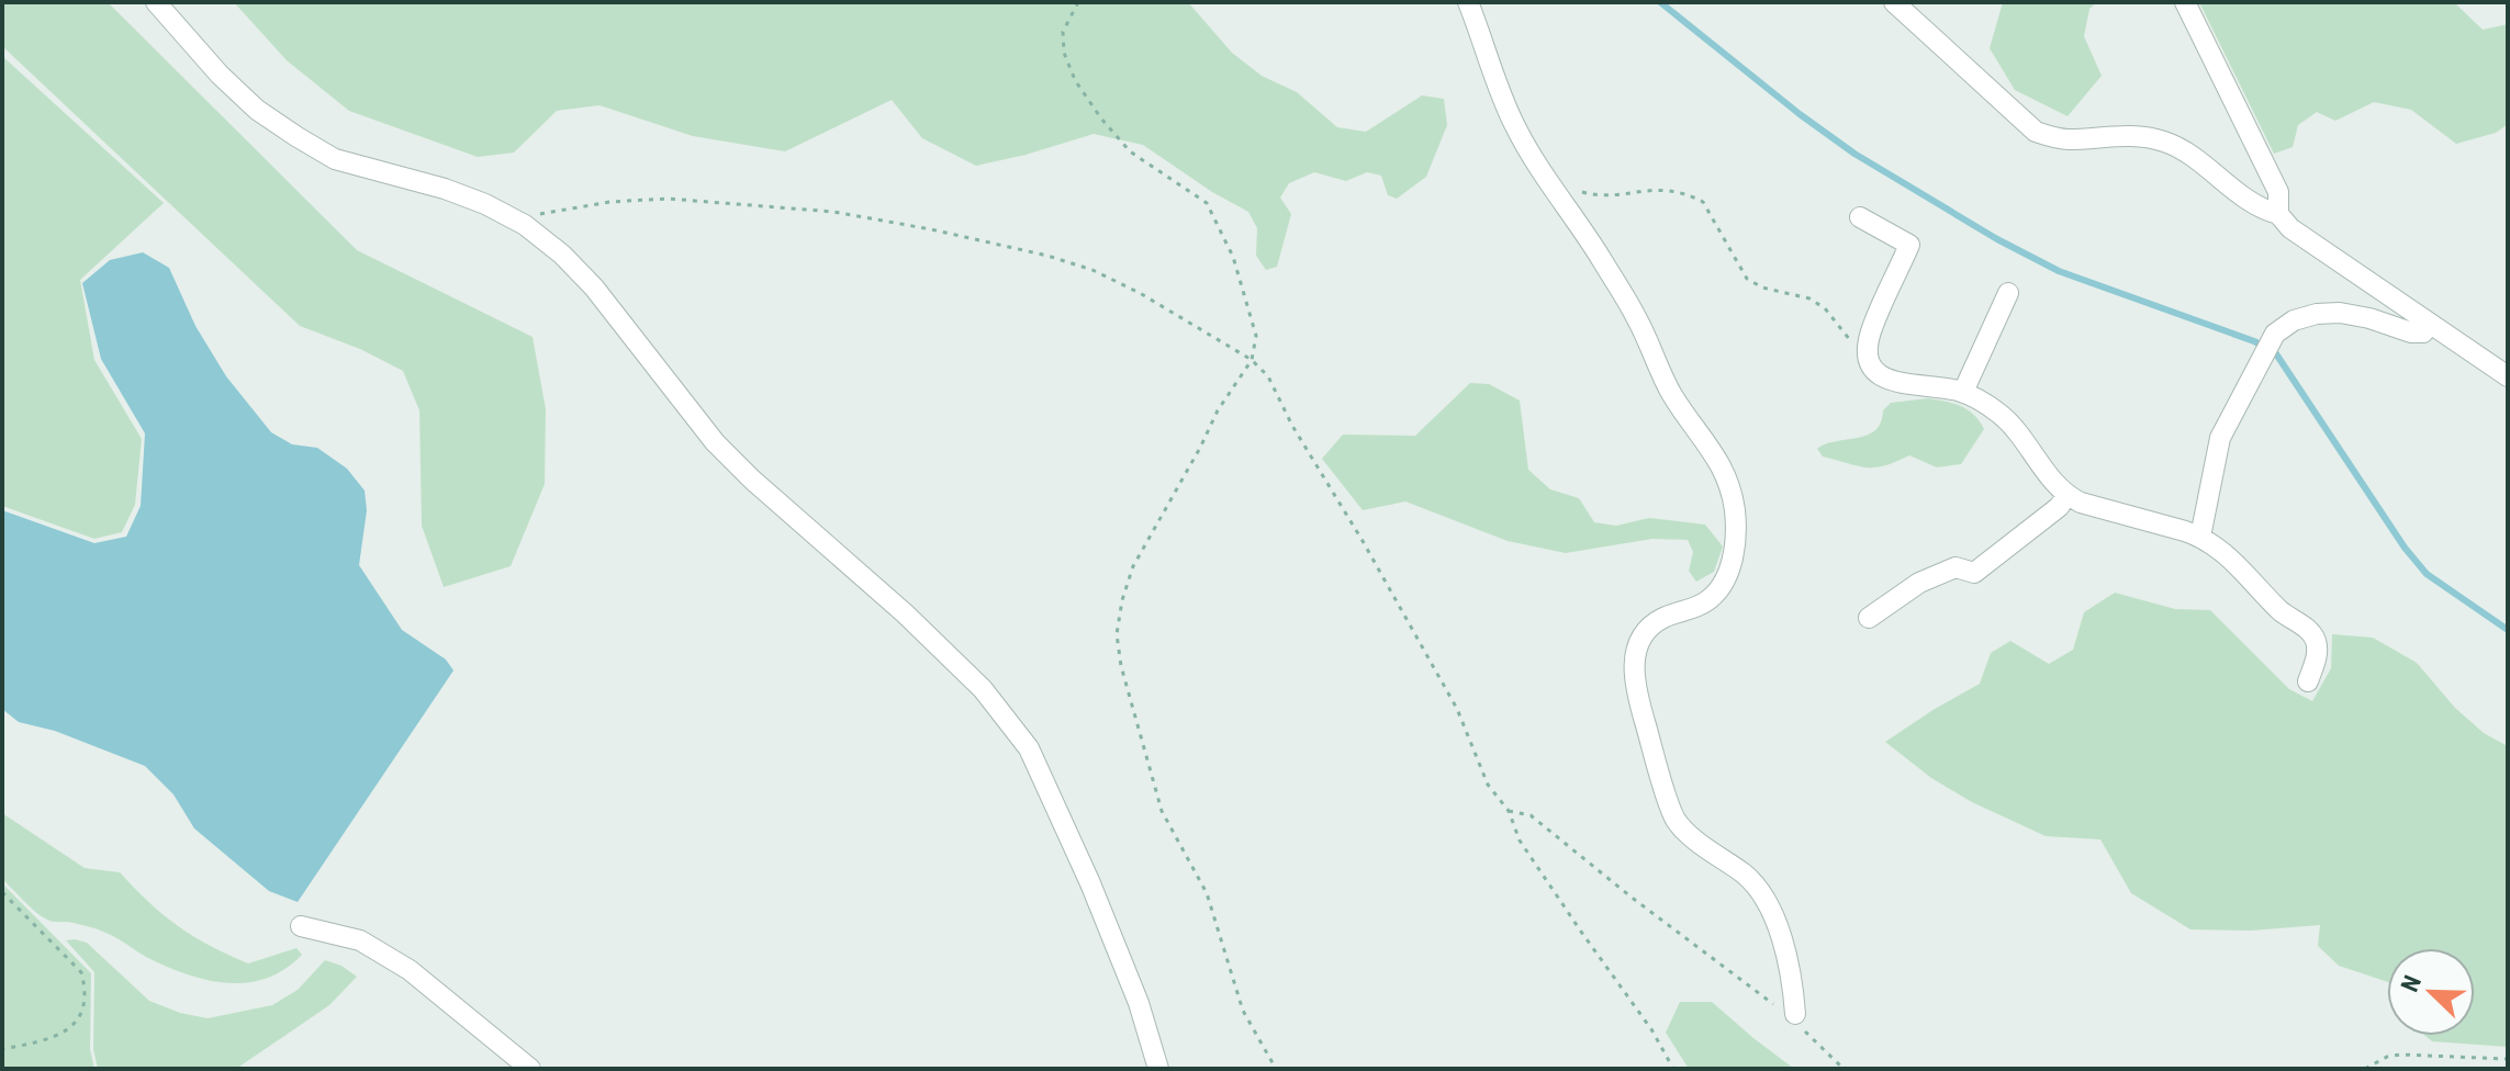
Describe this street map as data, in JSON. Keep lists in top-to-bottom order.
{
  "north": "top left"
}
